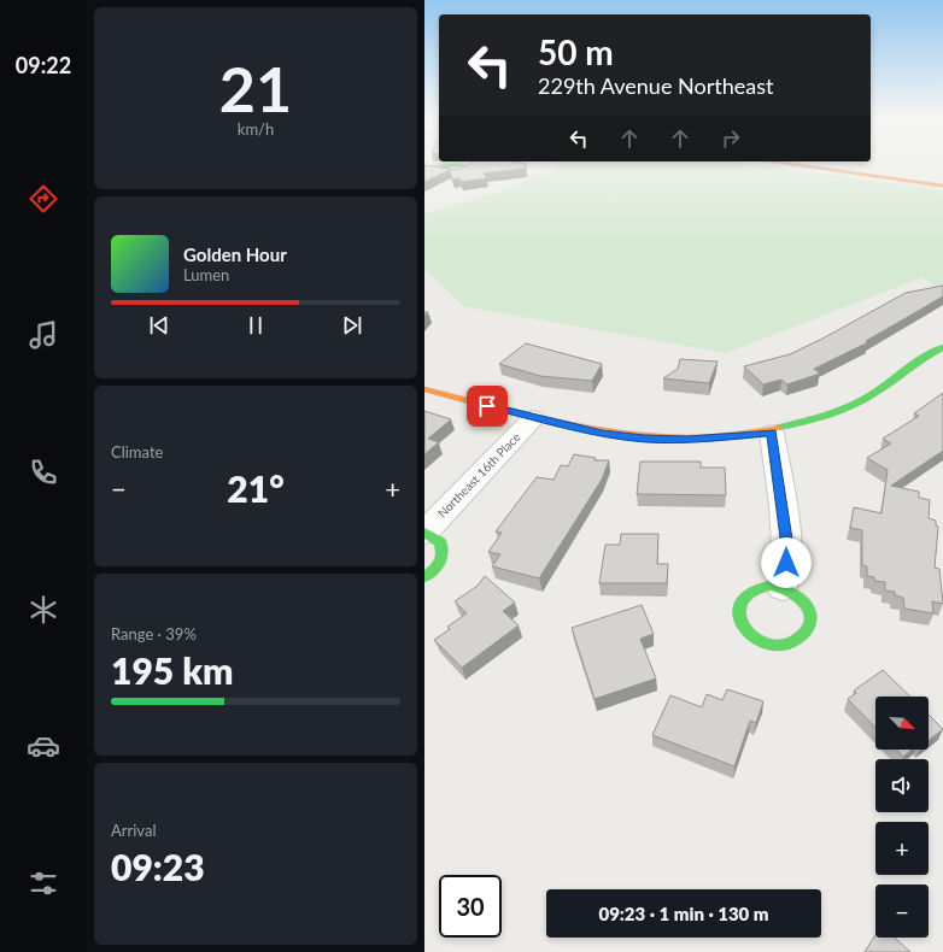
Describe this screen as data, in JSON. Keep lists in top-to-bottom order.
{
  "streets": {
    "street": ["Northeast 16th Place"]
  },
  "north": "bottom right",
  "page": {
    "tabs": "09:22",
    "tile": [
      ["21", "km/h"],
      "Climate",
      ["Range · 39%", "195 km"],
      ["Arrival", "09:23"]
    ],
    "turn": ["50 m", "229th Avenue Northeast"],
    "song": ["Golden Hour", "Lumen"],
    "heat": ["−", "21°", "+"],
    "map_buttons": ["+", "−"],
    "limit": "30",
    "trip": "09:23 · 1 min · 130 m"
  }
}
